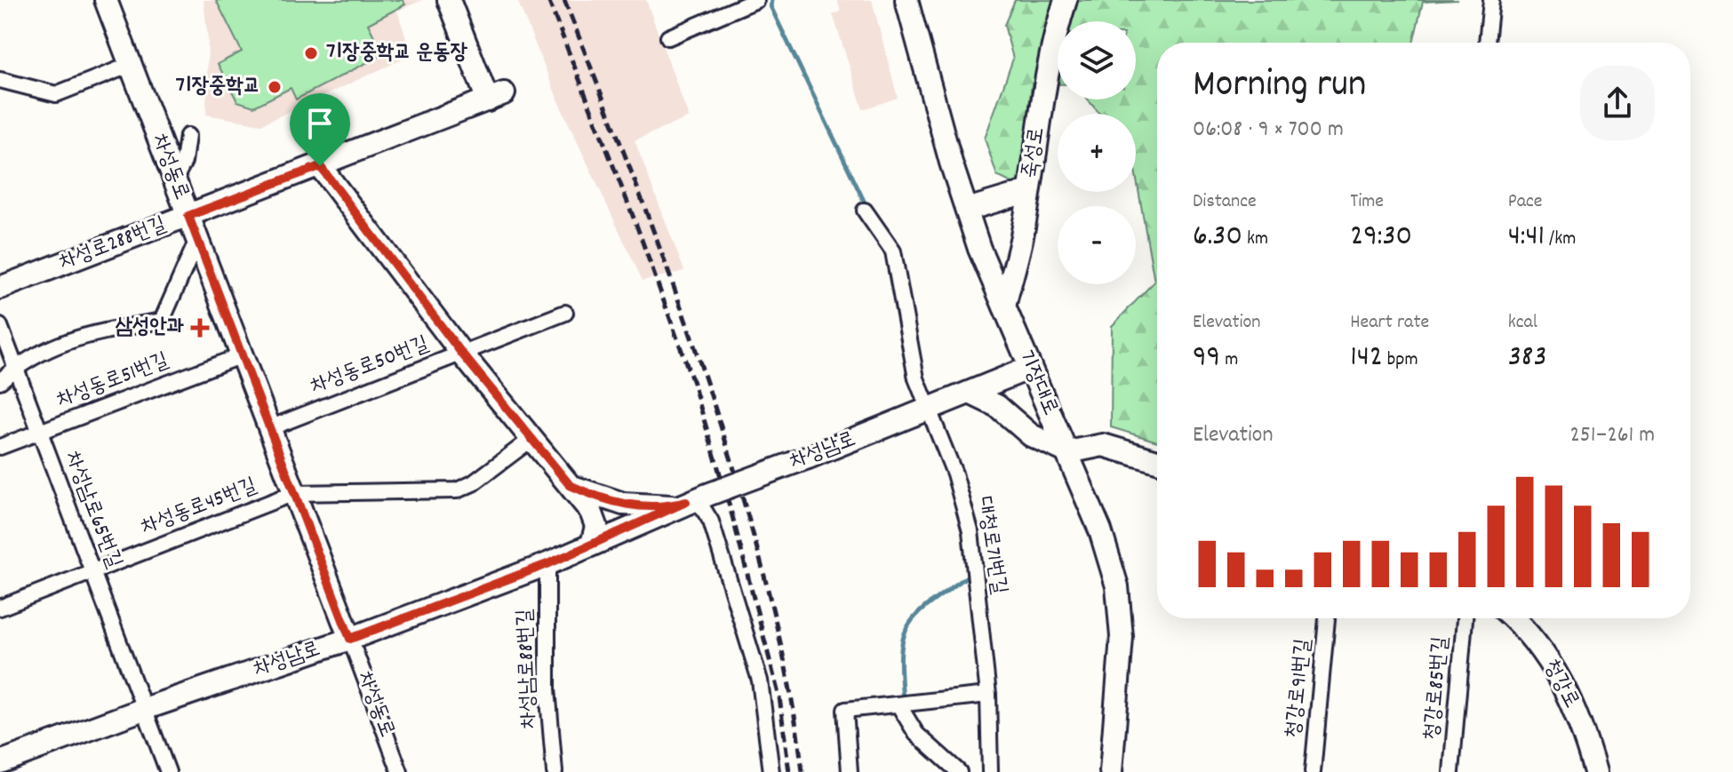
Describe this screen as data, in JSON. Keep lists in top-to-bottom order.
{
  "streets": {
    "street": [
      "죽성로",
      "차성동로",
      "차성로288번길",
      "차성동로50번길",
      "차성동로51번길",
      "기장대로",
      "차성남로",
      "차성동로45번길",
      "차성남로65번길",
      "대청로71번길",
      "차성남로88번길",
      "청강로",
      "청강로91번길",
      "청강로85번길"
    ]
  },
  "crossings": [
    ["죽성로", "기장대로"],
    ["차성동로", "차성로288번길"],
    ["차성동로", "차성동로50번길"],
    ["차성동로", "차성동로51번길"],
    ["차성동로", "차성남로"],
    ["차성동로", "차성동로45번길"],
    ["차성동로51번길", "차성남로65번길"],
    ["기장대로", "차성남로"],
    ["차성남로", "차성남로65번길"],
    ["차성남로", "대청로71번길"],
    ["차성남로", "차성남로88번길"],
    ["차성동로45번길", "차성남로65번길"]
  ],
  "places": {
    "other": ["기장중학교 운동장", "기장중학교"],
    "health": ["삼성안과"]
  },
  "page": {
    "map_buttons": ["+", "−"],
    "heading": ["Morning run", "06:08 · 9 × 700 m"],
    "stats": [
      ["Distance", "6.30 km"],
      ["Time", "29:30"],
      ["Pace", "4:41 /km"],
      ["Elevation", "99 m"],
      ["Heart rate", "142 bpm"],
      ["kcal", "383"]
    ],
    "chart": ["Elevation", "251–261 m"]
  }
}
